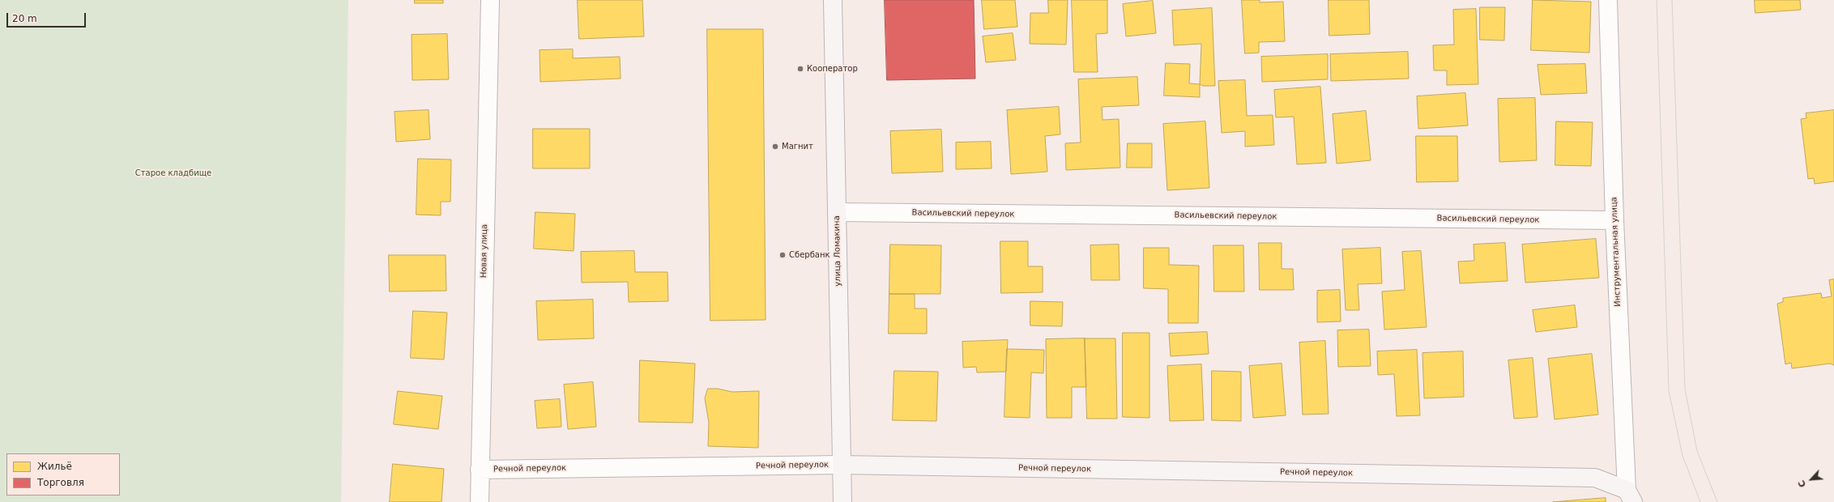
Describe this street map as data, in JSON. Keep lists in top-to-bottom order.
{
  "streets": {
    "main road": ["улица Ломакина", "Речной переулок"],
    "street": ["Васильевский переулок", "Новая улица", "Инструментальная улица"]
  },
  "crossings": [
    ["Васильевский переулок", "улица Ломакина"],
    ["Васильевский переулок", "Инструментальная улица"],
    ["Новая улица", "Речной переулок"],
    ["улица Ломакина", "Речной переулок"],
    ["Инструментальная улица", "Речной переулок"]
  ],
  "parks": ["Старое кладбище"],
  "places": ["Кооператор", "Магнит", "Сбербанк"],
  "legend": ["Жильё", "Торговля"],
  "scale_bar": "20 m",
  "north": "bottom left"
}
